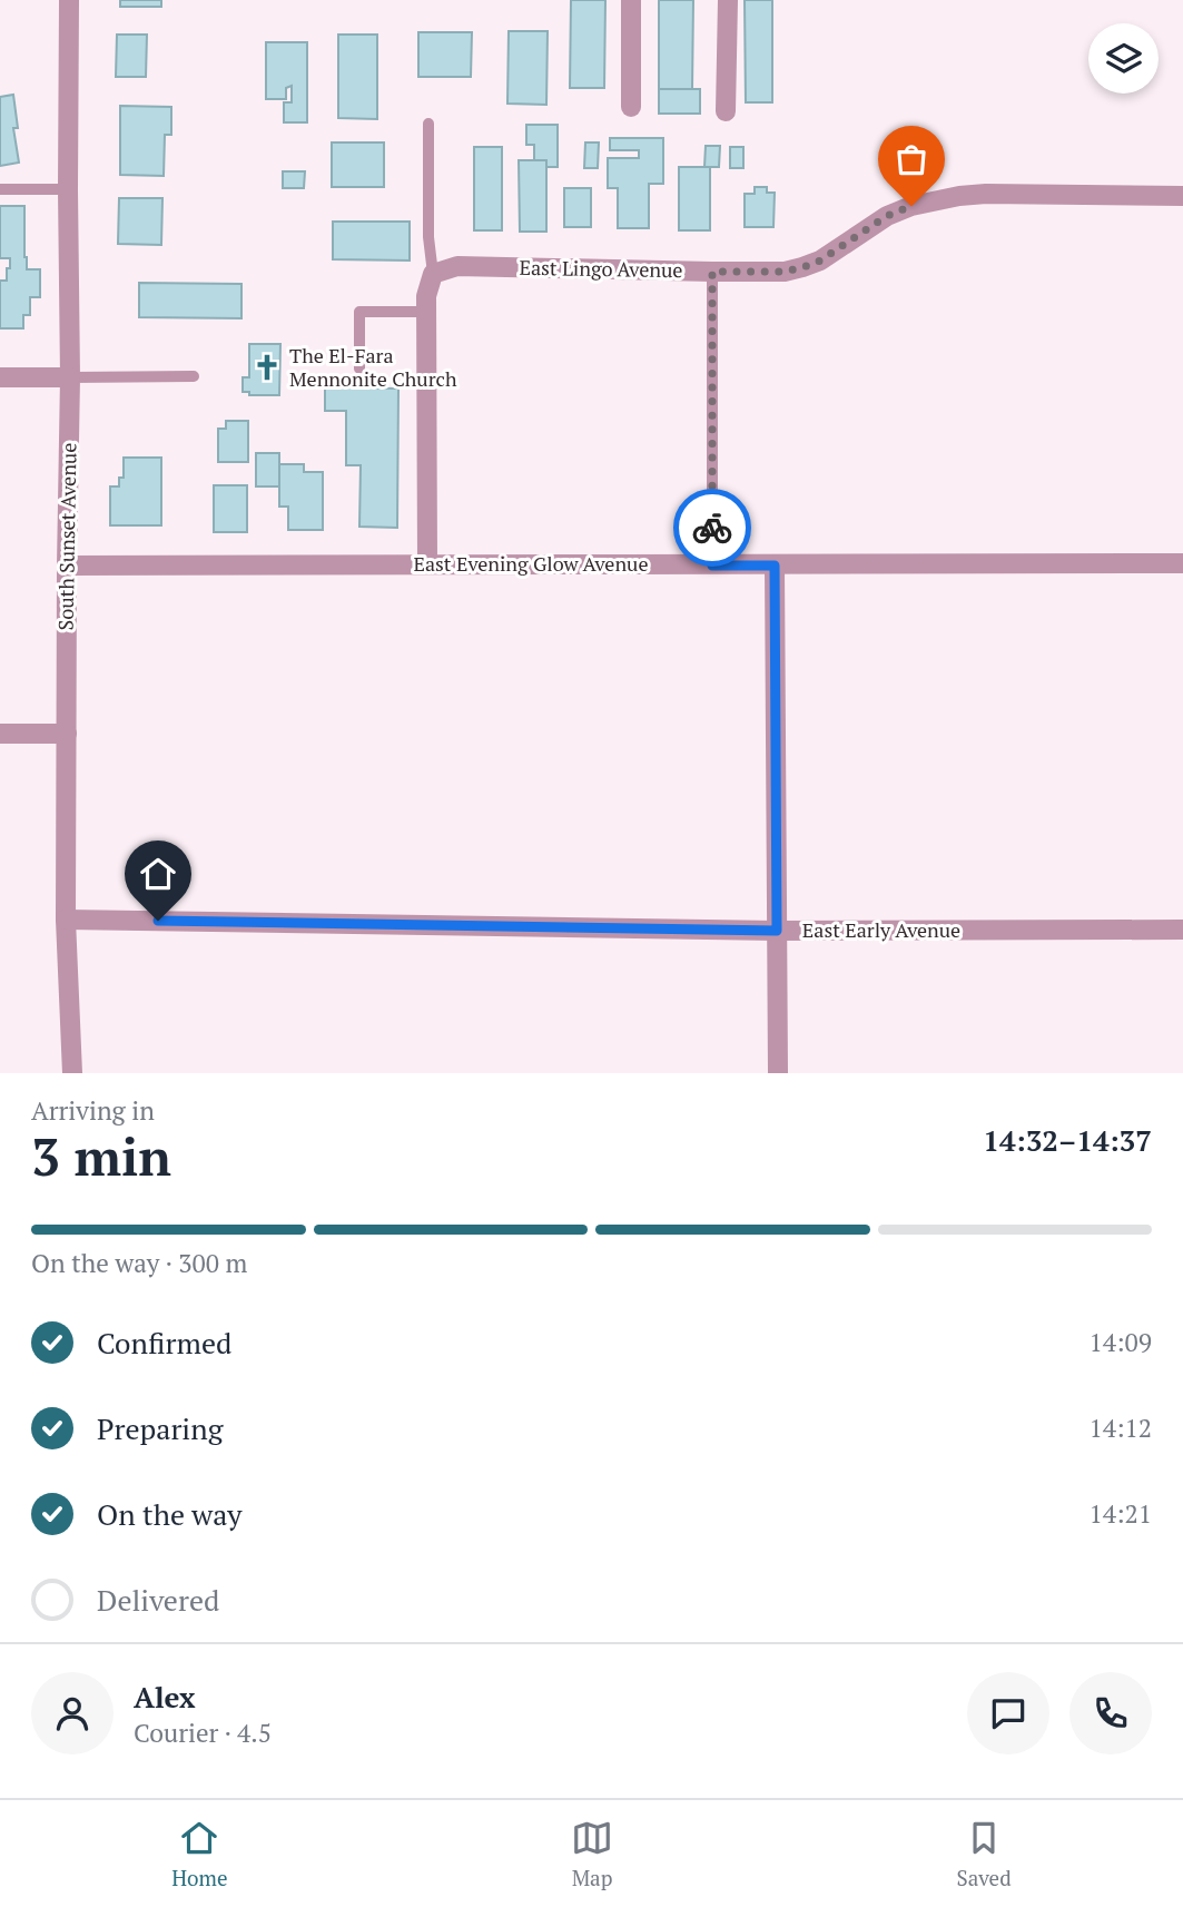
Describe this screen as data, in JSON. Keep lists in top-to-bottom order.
{
  "streets": {
    "street": [
      "East Lingo Avenue",
      "South Sunset Avenue",
      "East Evening Glow Avenue",
      "East Early Avenue"
    ]
  },
  "crossings": [
    ["South Sunset Avenue", "East Evening Glow Avenue"],
    ["South Sunset Avenue", "East Early Avenue"]
  ],
  "places": {
    "church": ["The El-Fara Mennonite Church"]
  },
  "page": {
    "heading": ["3 min", "Arriving in", "14:32–14:37"],
    "panel": ["Alex", "Courier · 4.5"],
    "bar": "On the way · 300 m",
    "list": [
      ["Confirmed", "14:09"],
      ["Preparing", "14:12"],
      ["On the way", "14:21"],
      "Delivered"
    ],
    "tabs": ["Home", "Map", "Saved"]
  }
}
